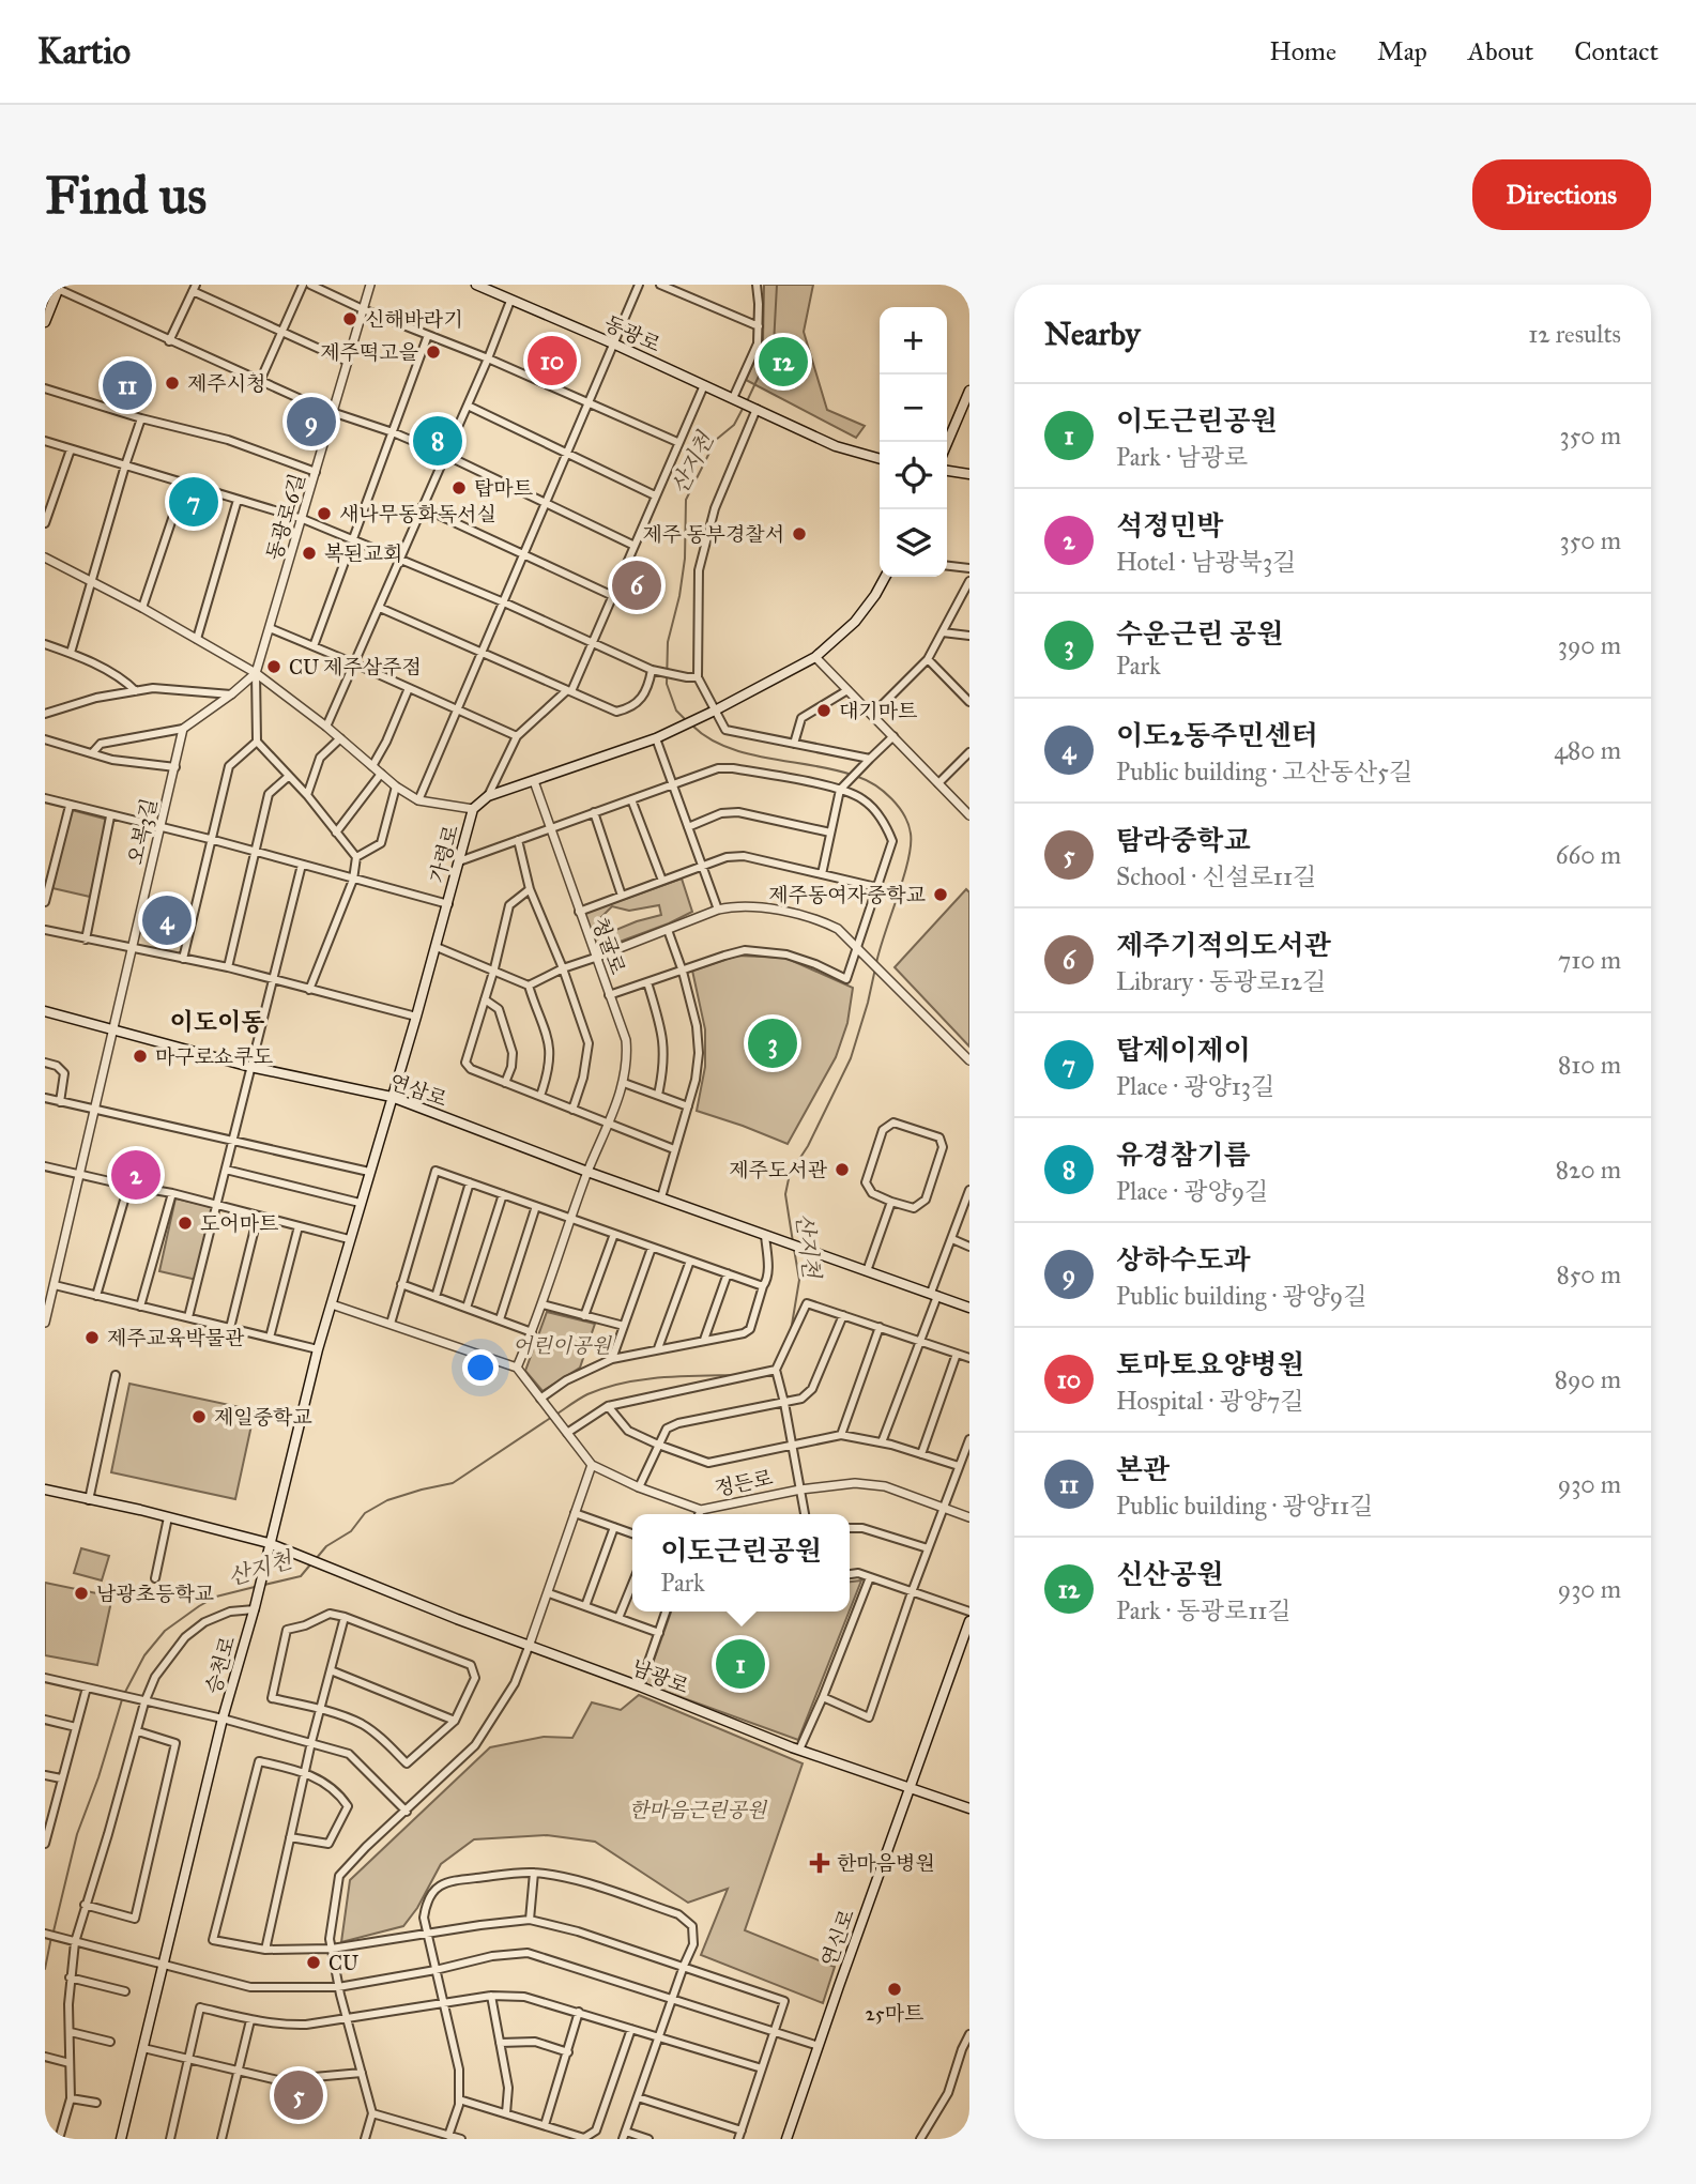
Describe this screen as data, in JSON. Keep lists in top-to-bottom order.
{
  "streets": {
    "main road": [
      "동광로",
      "가령로",
      "연삼로",
      "승천로",
      "남광로",
      "연신로"
    ],
    "street": [
      "동광로6길",
      "오복3길",
      "청귤로",
      "정든로"
    ]
  },
  "crossings": [
    ["오복3길", "연삼로"],
    ["가령로", "청귤로"],
    ["가령로", "연삼로"],
    ["가령로", "승천로"],
    ["청귤로", "연삼로"],
    ["연삼로", "승천로"],
    ["승천로", "남광로"],
    ["남광로", "연신로"]
  ],
  "districts": ["이도이동"],
  "water": ["산지천"],
  "parks": ["어린이공원", "한마음근린공원"],
  "places": {
    "other": [
      "신해바라기",
      "제주떡고을",
      "제주시청",
      "탑마트",
      "새나무동화독서실",
      "제주 동부경찰서",
      "복된교회",
      "CU 제주삼주점",
      "대기마트",
      "제주동여자중학교",
      "마구로쇼쿠도",
      "제주도서관",
      "도어마트",
      "제주교육박물관",
      "제일중학교",
      "남광초등학교",
      "CU",
      "25마트"
    ],
    "health": ["한마음병원"]
  },
  "page": {
    "header": "Kartio",
    "nav": [
      "Home",
      "Map",
      "About",
      "Contact"
    ],
    "buttons": "Directions",
    "title": "Find us",
    "heading": ["Nearby", "12 results"],
    "map_buttons": ["+", "−"],
    "pins": [
      "10",
      "12",
      "11",
      "9",
      "8",
      "7",
      "6",
      "4",
      "3",
      "2",
      "1",
      "5"
    ],
    "list": [
      {
        "mark": "1",
        "name": "이도근린공원",
        "note": "Park · 남광로",
        "value": "350 m"
      },
      {
        "mark": "2",
        "name": "석정민박",
        "note": "Hotel · 남광북3길",
        "value": "350 m"
      },
      {
        "mark": "3",
        "name": "수운근린 공원",
        "note": "Park",
        "value": "390 m"
      },
      {
        "mark": "4",
        "name": "이도2동주민센터",
        "note": "Public building · 고산동산5길",
        "value": "480 m"
      },
      {
        "mark": "5",
        "name": "탐라중학교",
        "note": "School · 신설로11길",
        "value": "660 m"
      },
      {
        "mark": "6",
        "name": "제주기적의도서관",
        "note": "Library · 동광로12길",
        "value": "710 m"
      },
      {
        "mark": "7",
        "name": "탑제이제이",
        "note": "Place · 광양13길",
        "value": "810 m"
      },
      {
        "mark": "8",
        "name": "유경참기름",
        "note": "Place · 광양9길",
        "value": "820 m"
      },
      {
        "mark": "9",
        "name": "상하수도과",
        "note": "Public building · 광양9길",
        "value": "850 m"
      },
      {
        "mark": "10",
        "name": "토마토요양병원",
        "note": "Hospital · 광양7길",
        "value": "890 m"
      },
      {
        "mark": "11",
        "name": "본관",
        "note": "Public building · 광양11길",
        "value": "930 m"
      },
      {
        "mark": "12",
        "name": "신산공원",
        "note": "Park · 동광로11길",
        "value": "930 m"
      }
    ],
    "popup": ["이도근린공원", "Park"]
  }
}
